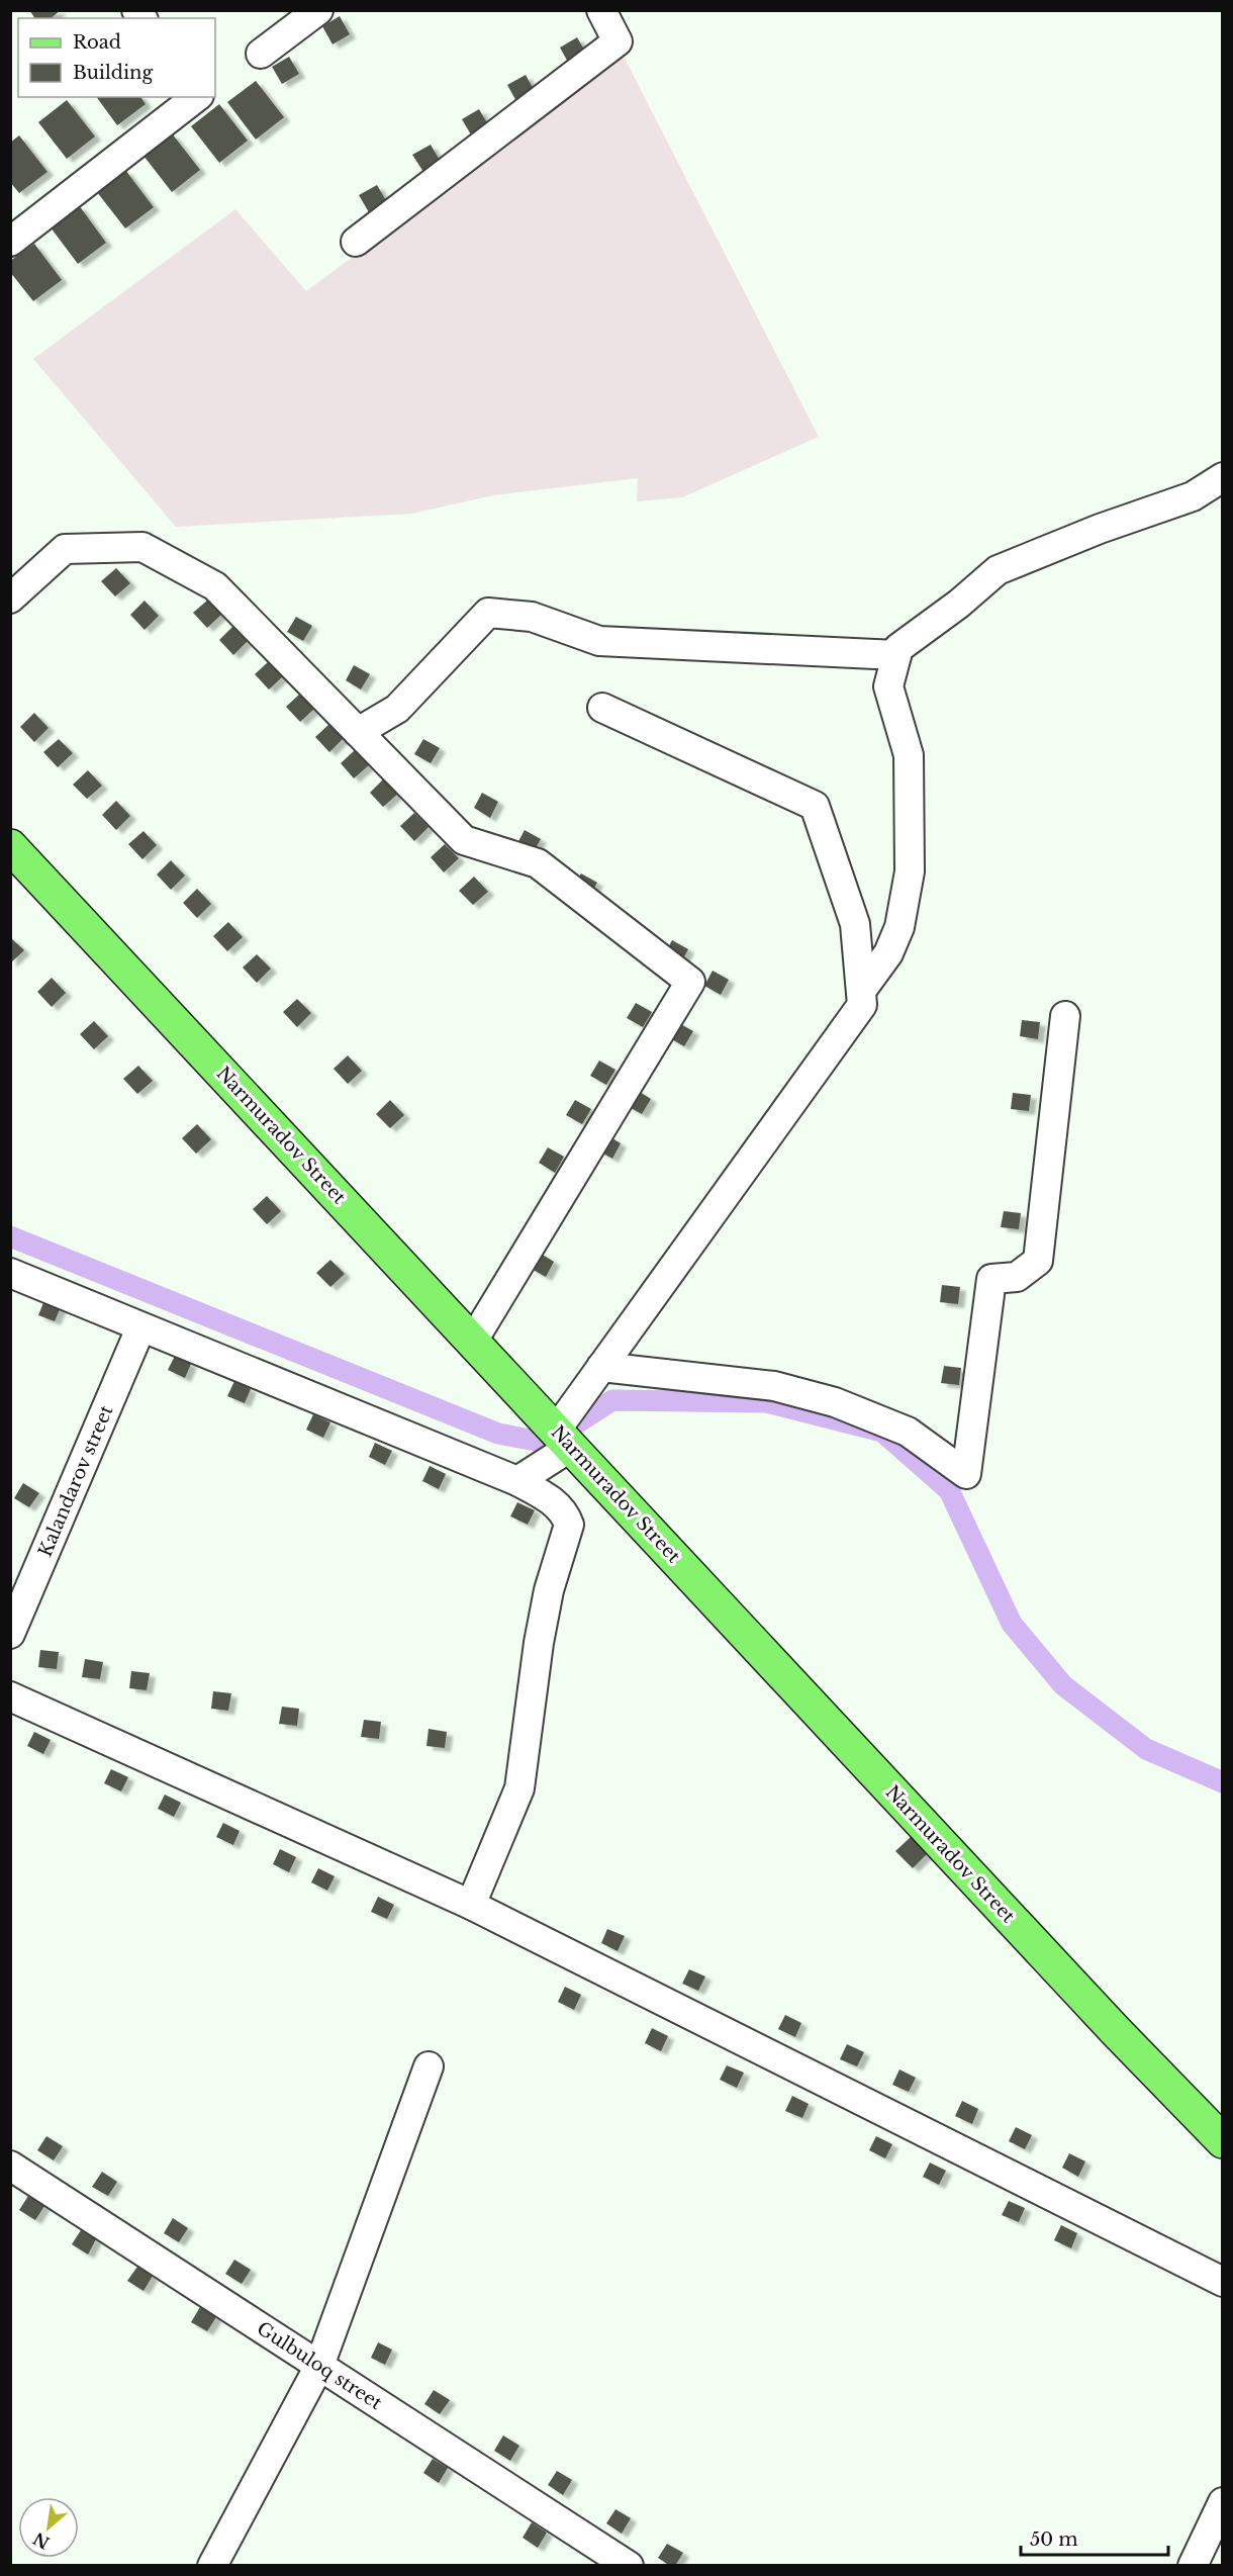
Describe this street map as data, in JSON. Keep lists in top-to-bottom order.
{
  "streets": {
    "main road": ["Narmuradov Street"],
    "street": ["Kalandarov street", "Gulbuloq street"]
  },
  "legend": ["Road", "Building"],
  "scale_bar": "50 m",
  "north": "bottom left"
}
